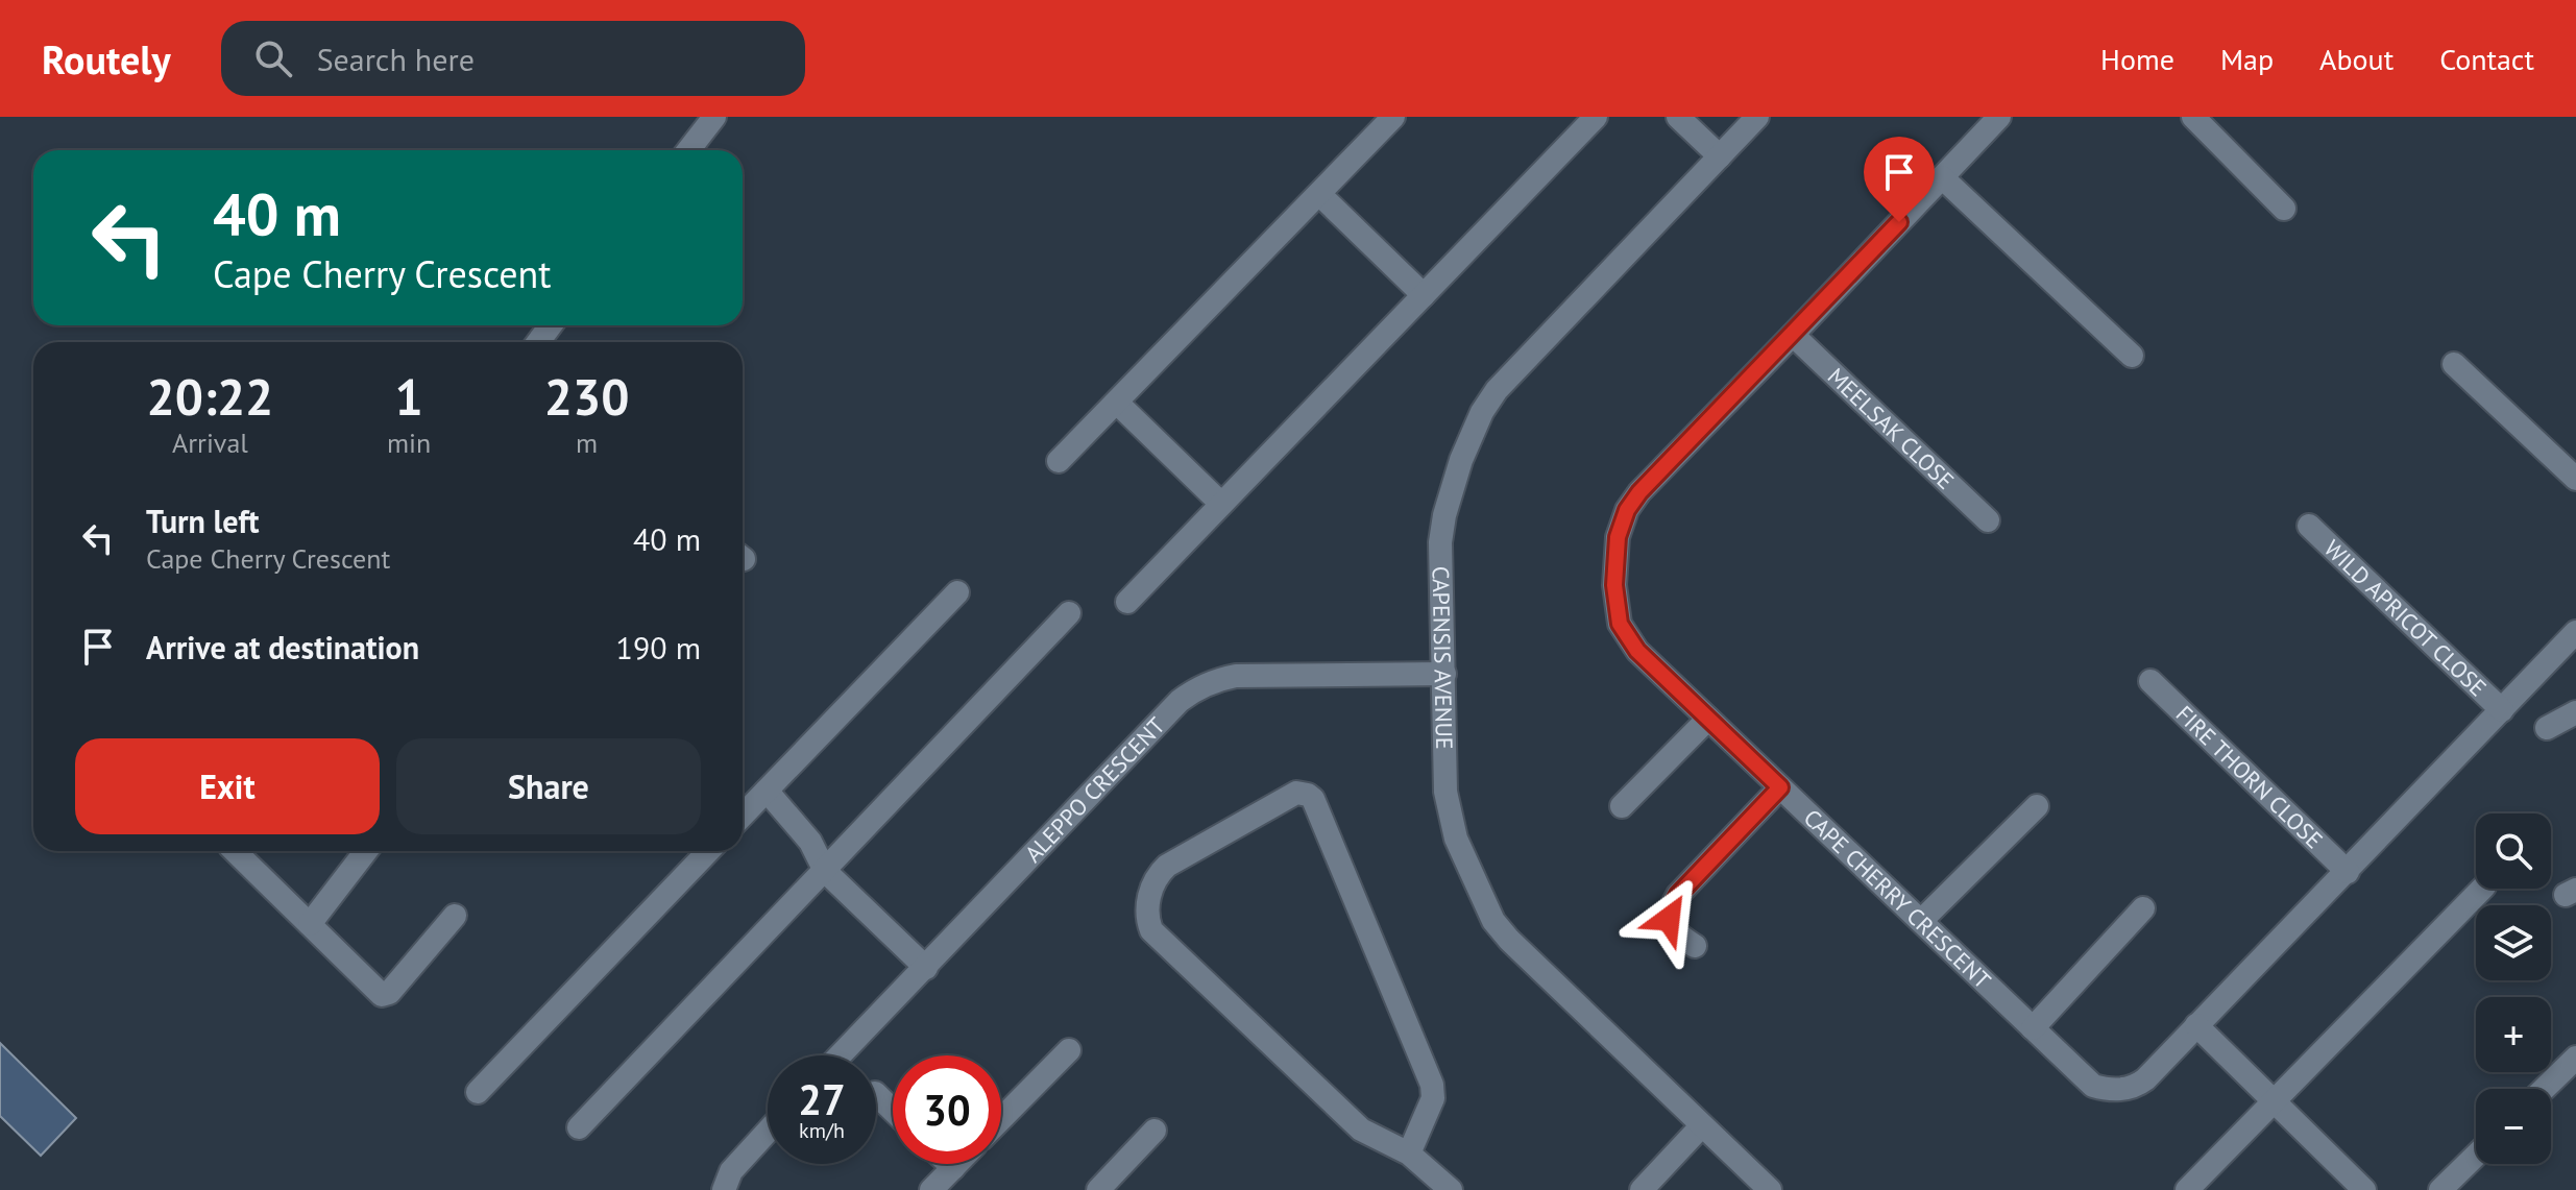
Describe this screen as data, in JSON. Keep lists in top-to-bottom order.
{
  "streets": {
    "street": [
      "MEELSAK CLOSE",
      "WILD APRICOT CLOSE",
      "CAPENSIS AVENUE",
      "FIRE THORN CLOSE",
      "ALEPPO CRESCENT",
      "CAPE CHERRY CRESCENT"
    ]
  },
  "crossings": [
    ["MEELSAK CLOSE", "CAPE CHERRY CRESCENT"],
    ["WILD APRICOT CLOSE", "CAPE CHERRY CRESCENT"],
    ["CAPENSIS AVENUE", "ALEPPO CRESCENT"],
    ["FIRE THORN CLOSE", "CAPE CHERRY CRESCENT"]
  ],
  "page": {
    "header": "Routely",
    "search": "Search here",
    "nav": [
      "Home",
      "Map",
      "About",
      "Contact"
    ],
    "turn": ["40 m", "Cape Cherry Crescent"],
    "eta": [
      "20:22",
      "Arrival",
      "1",
      "min",
      "230",
      "m"
    ],
    "list": [
      {
        "name": "Turn left",
        "note": "Cape Cherry Crescent",
        "value": "40 m"
      },
      {
        "name": "Arrive at destination",
        "value": "190 m"
      }
    ],
    "buttons": ["Exit", "Share"],
    "map_buttons": ["+", "−"],
    "speed": "27 km/h",
    "limit": "30"
  }
}
